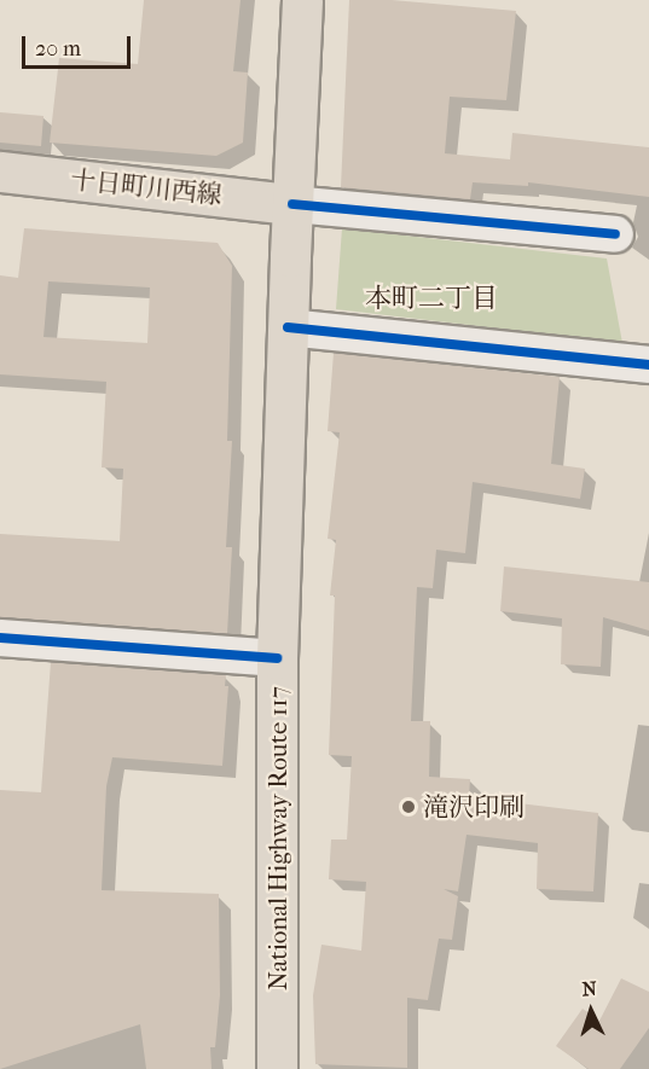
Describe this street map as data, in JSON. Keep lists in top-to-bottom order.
{
  "streets": {
    "main road": ["十日町川西線", "National Highway Route 117"]
  },
  "crossings": [
    ["十日町川西線", "National Highway Route 117"]
  ],
  "districts": ["本町二丁目"],
  "places": ["滝沢印刷"],
  "scale_bar": "20 m",
  "north": "top"
}
